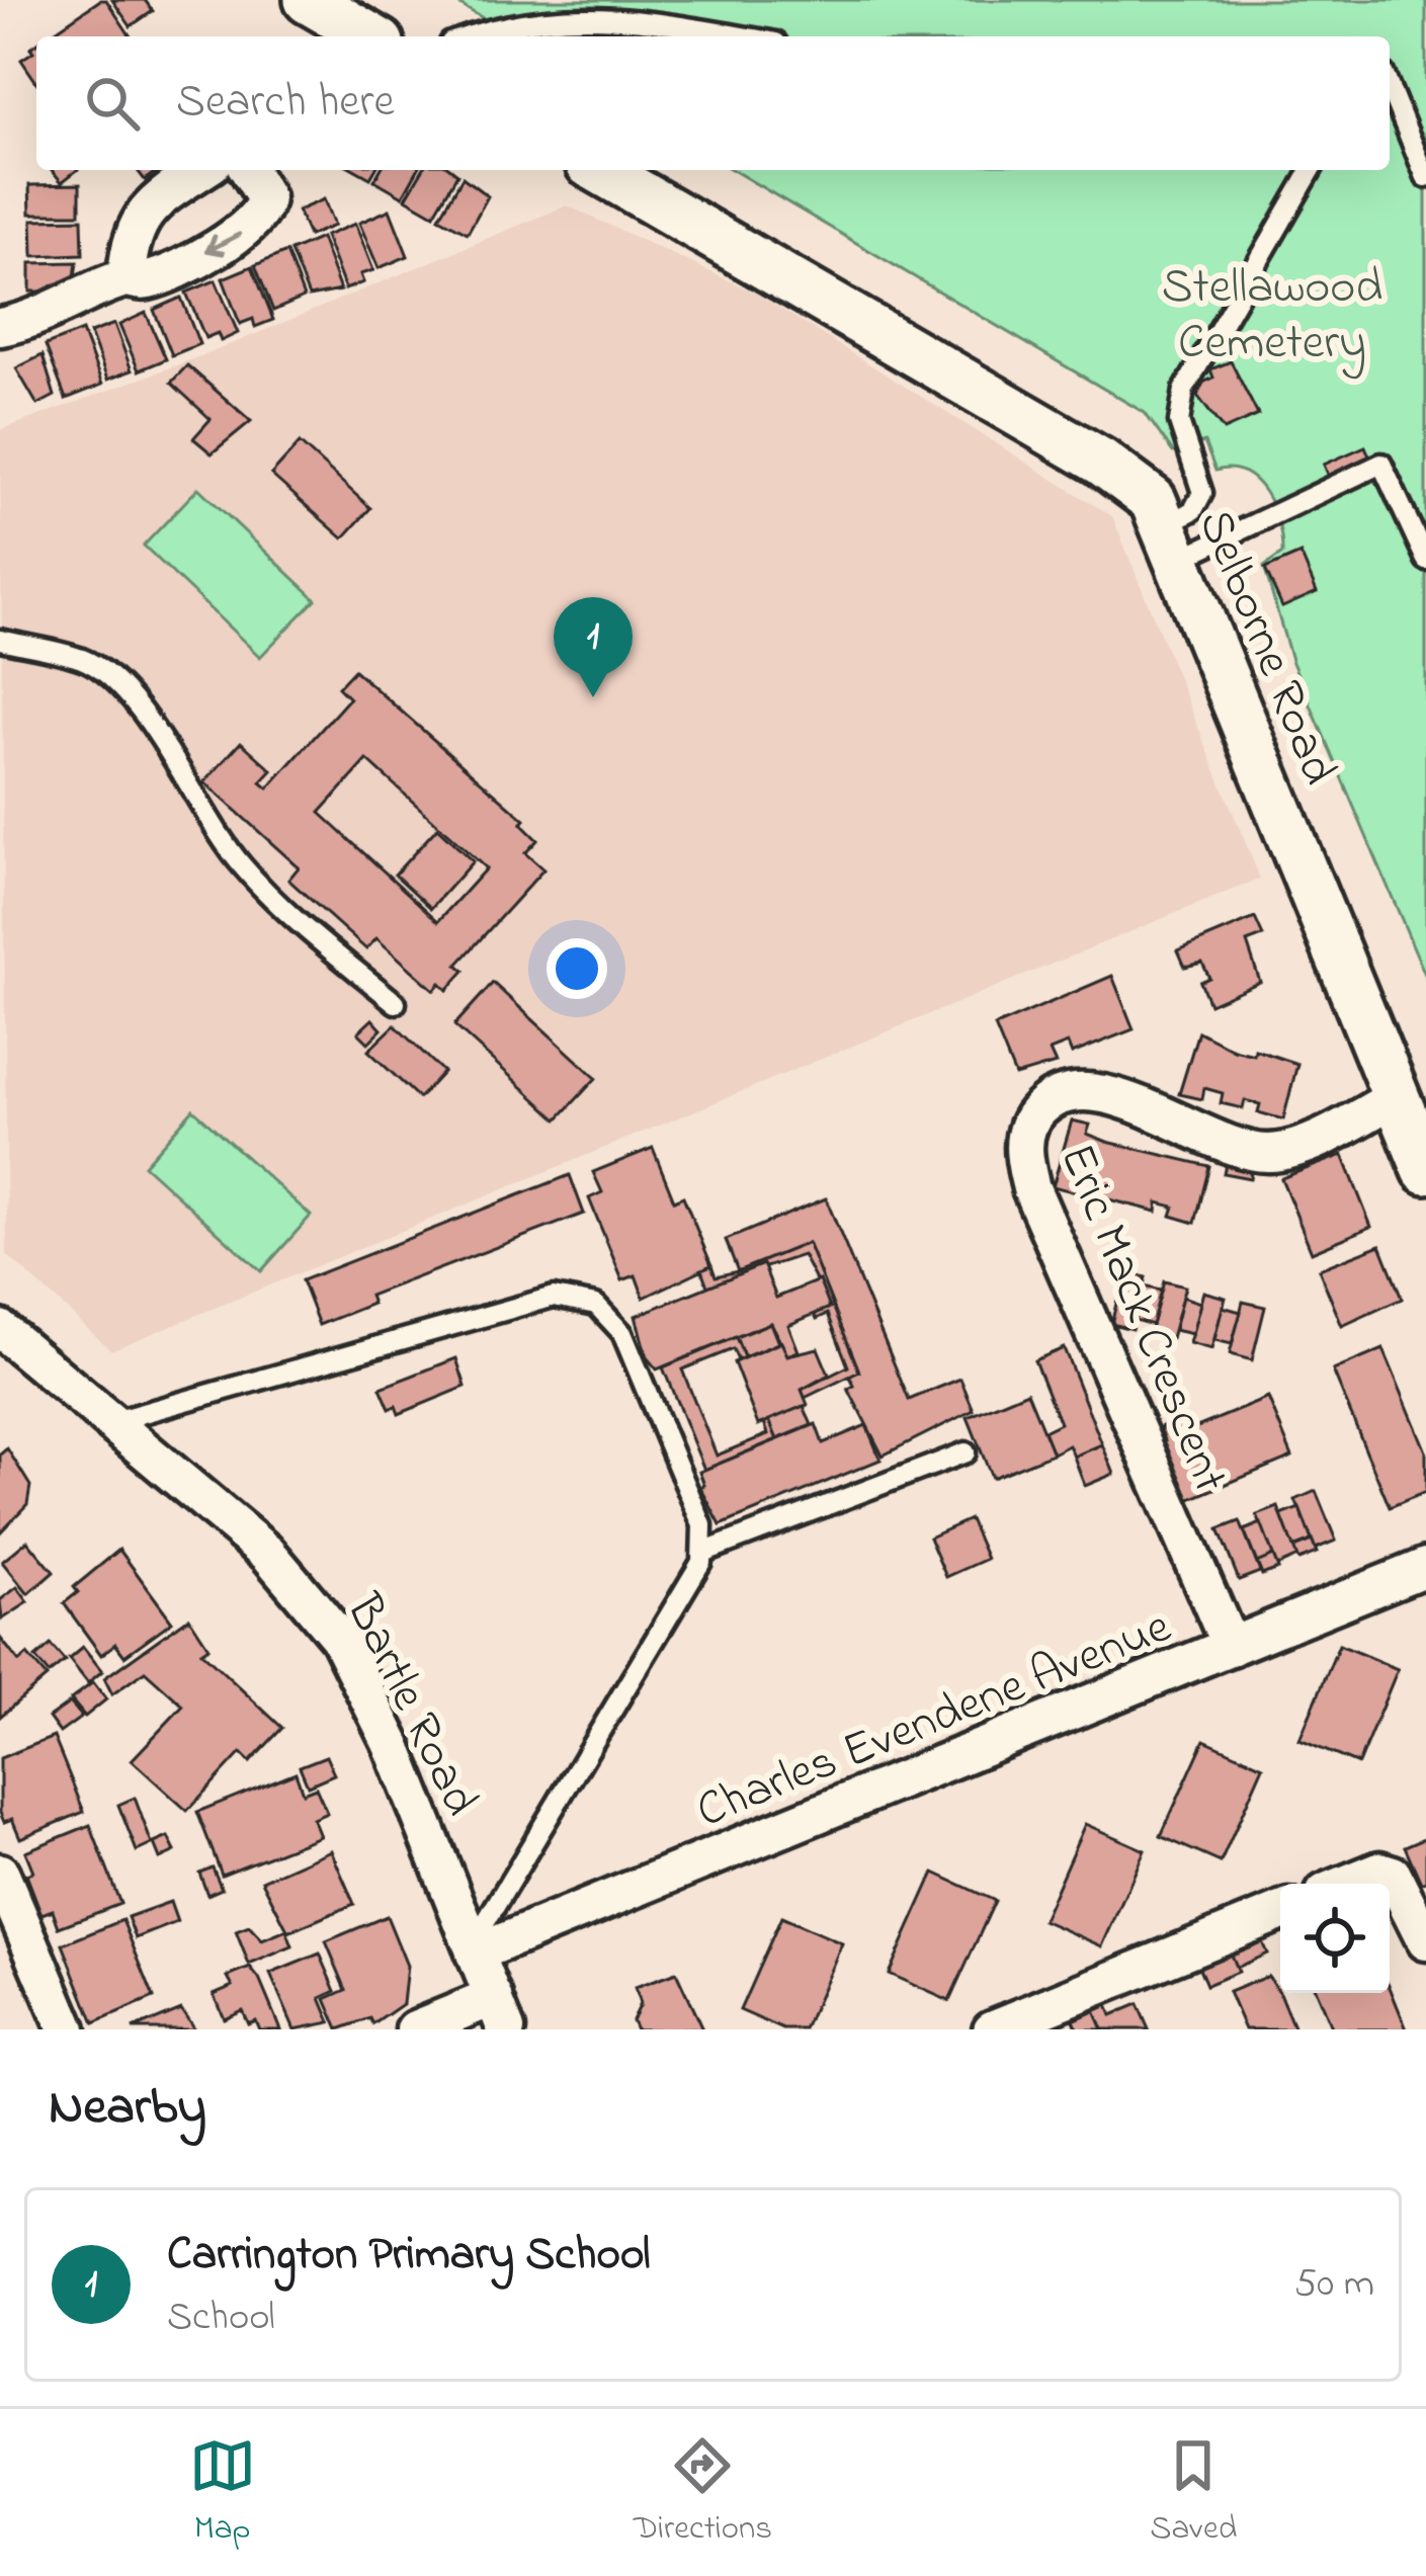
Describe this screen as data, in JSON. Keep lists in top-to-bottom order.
{
  "streets": {
    "street": [
      "Selborne Road",
      "Eric Mack Crescent",
      "Bartle Road",
      "Charles Evendene Avenue"
    ]
  },
  "crossings": [
    ["Selborne Road", "Eric Mack Crescent"],
    ["Eric Mack Crescent", "Charles Evendene Avenue"],
    ["Bartle Road", "Charles Evendene Avenue"]
  ],
  "parks": ["Stellawood Cemetery"],
  "page": {
    "search": "Search here",
    "pins": "1",
    "heading": "Nearby",
    "list": [
      {
        "mark": "1",
        "name": "Carrington Primary School",
        "note": "School",
        "value": "50 m"
      }
    ],
    "nav": ["Map", "Directions", "Saved"]
  }
}
